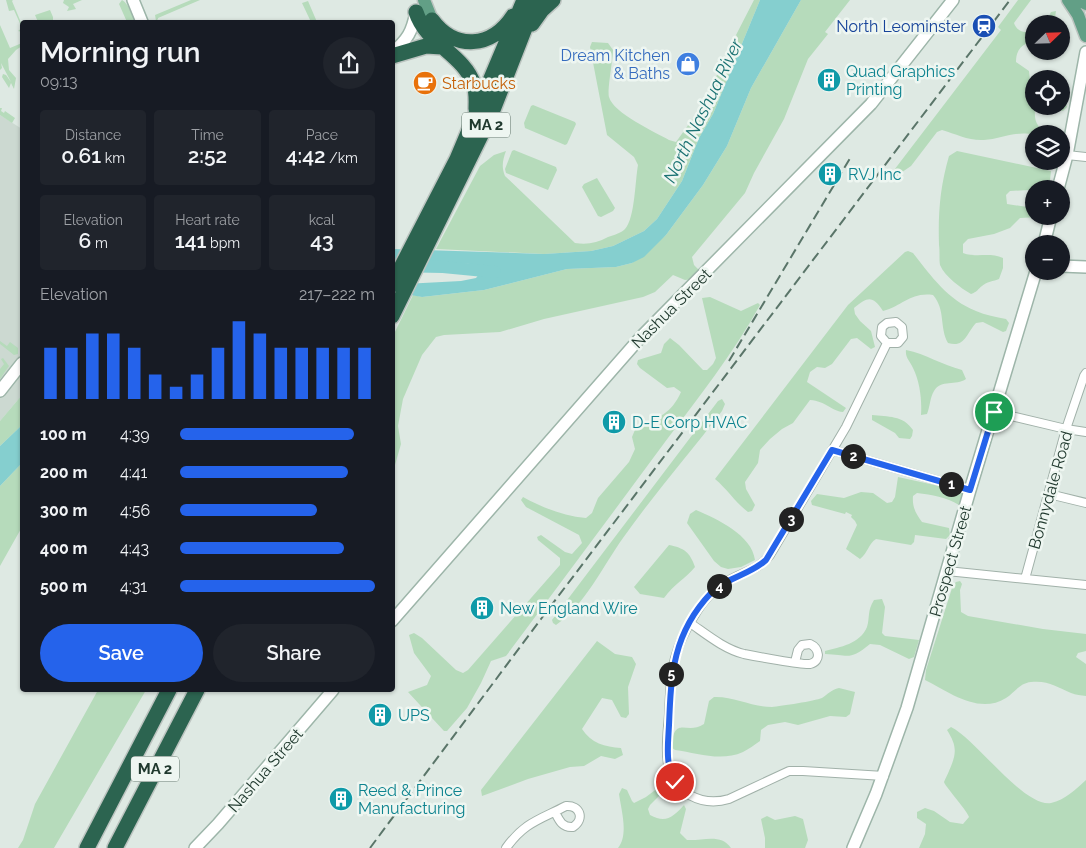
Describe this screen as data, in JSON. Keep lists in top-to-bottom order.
{
  "streets": {
    "highway": ["MA 2"],
    "main road": ["Nashua Street", "Prospect Street"],
    "street": ["Bonnydale Road"]
  },
  "water": ["North Nashua River"],
  "places": {
    "station": ["North Leominster"],
    "shop": ["Dream Kitchen & Baths"],
    "building": [
      "Quad Graphics Printing",
      "RVJ Inc",
      "D-E Corp HVAC",
      "New England Wire",
      "UPS",
      "Reed & Prince Manufacturing"
    ],
    "cafe": ["Starbucks"]
  },
  "north": "top right",
  "page": {
    "map_buttons": ["+", "−"],
    "heading": ["Morning run", "09:13"],
    "stats": [
      ["Distance", "0.61 km"],
      ["Time", "2:52"],
      ["Pace", "4:42 /km"],
      ["Elevation", "6 m"],
      ["Heart rate", "141 bpm"],
      ["kcal", "43"]
    ],
    "chart": ["Elevation", "217–222 m"],
    "list": [
      {
        "name": "100 m",
        "note": "4:39"
      },
      {
        "name": "200 m",
        "note": "4:41"
      },
      {
        "name": "300 m",
        "note": "4:56"
      },
      {
        "name": "400 m",
        "note": "4:43"
      },
      {
        "name": "500 m",
        "note": "4:31"
      }
    ],
    "pins": [
      "2",
      "1",
      "3",
      "4",
      "5"
    ],
    "buttons": ["Save", "Share"]
  }
}
